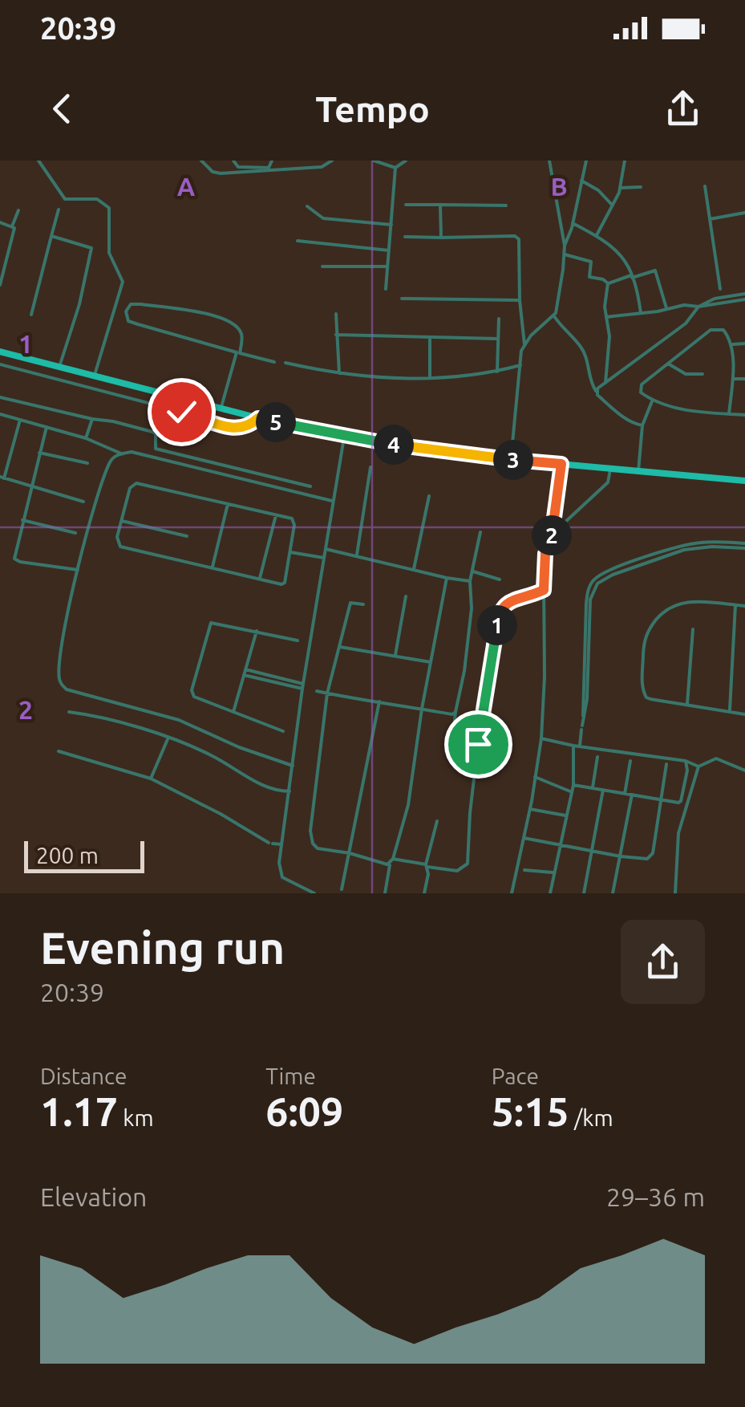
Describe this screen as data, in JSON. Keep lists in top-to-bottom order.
{
  "scale_bar": "200 m",
  "page": {
    "status": "20:39",
    "header": "Tempo",
    "pins": [
      "5",
      "4",
      "3",
      "2",
      "1"
    ],
    "scale": "200 m",
    "heading": ["Evening run", "20:39"],
    "stats": [
      ["Distance", "1.17 km"],
      ["Time", "6:09"],
      ["Pace", "5:15 /km"]
    ],
    "chart": ["Elevation", "29–36 m"]
  },
  "grid": {
    "columns": ["A", "B"],
    "rows": ["1", "2"]
  }
}
